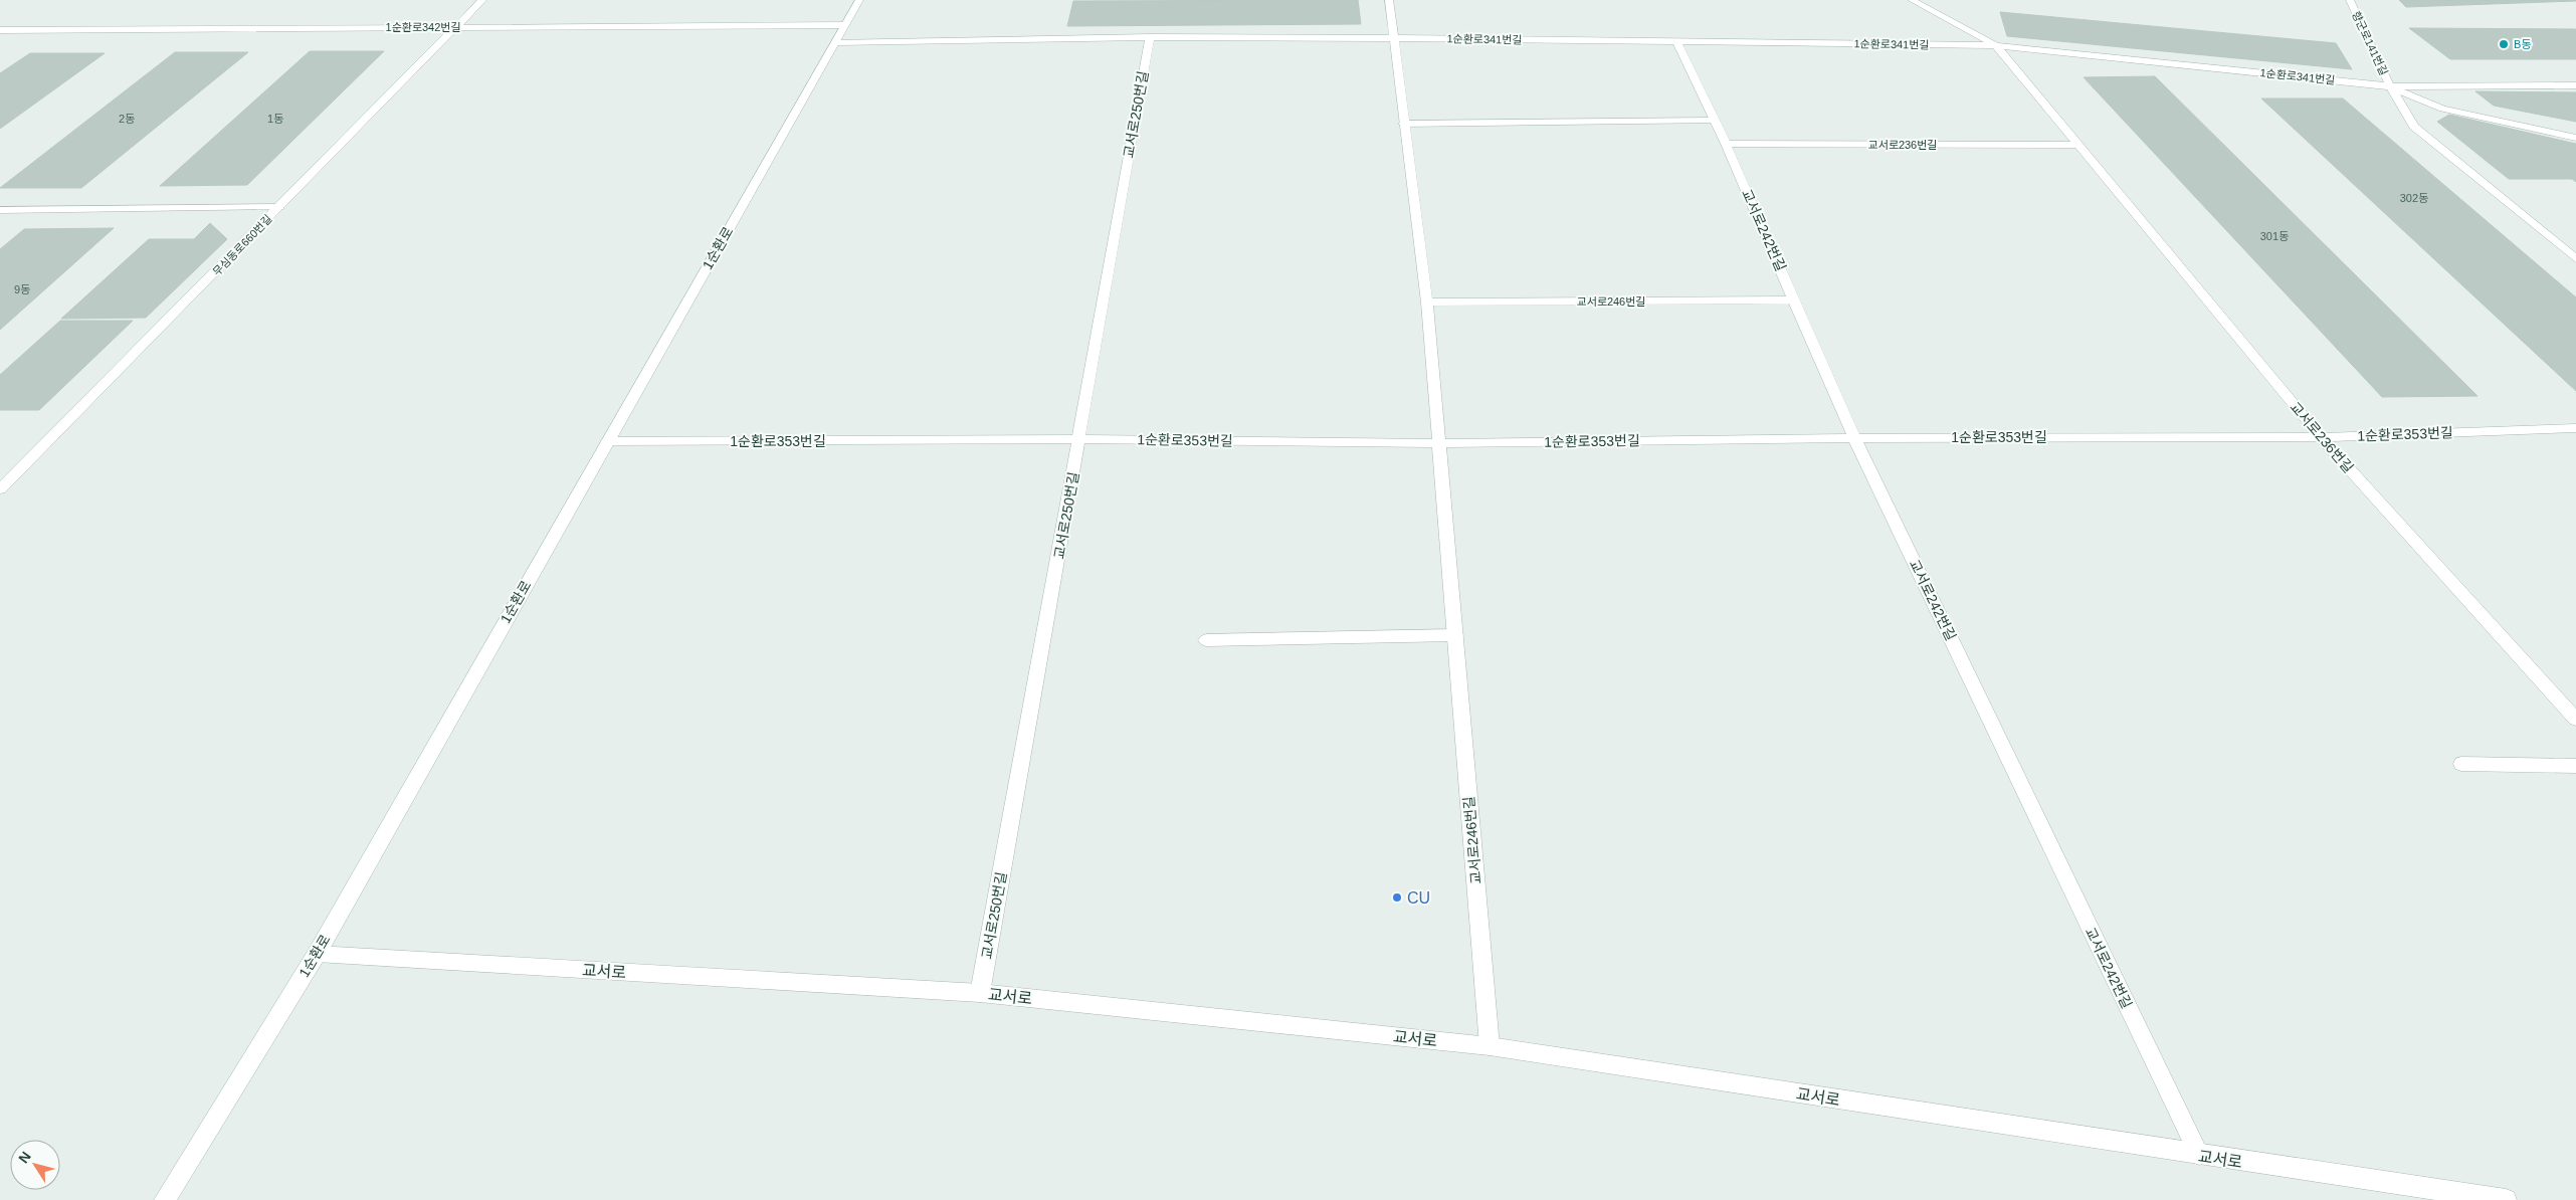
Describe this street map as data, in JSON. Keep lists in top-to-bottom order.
{
  "streets": {
    "street": [
      "1순환로342번길",
      "1순환로341번길",
      "향군로141번길",
      "교서로250번길",
      "교서로236번길",
      "교서로242번길",
      "무심동로660번길",
      "1순환로",
      "교서로246번길",
      "1순환로353번길",
      "교서로"
    ]
  },
  "crossings": [
    ["1순환로342번길", "무심동로660번길"],
    ["1순환로342번길", "1순환로"],
    ["1순환로341번길", "향군로141번길"],
    ["1순환로341번길", "교서로250번길"],
    ["1순환로341번길", "교서로236번길"],
    ["1순환로341번길", "교서로242번길"],
    ["1순환로341번길", "1순환로"],
    ["1순환로341번길", "교서로246번길"],
    ["교서로250번길", "1순환로353번길"],
    ["교서로250번길", "교서로"],
    ["교서로236번길", "교서로242번길"],
    ["교서로236번길", "1순환로353번길"],
    ["교서로242번길", "교서로246번길"],
    ["교서로242번길", "1순환로353번길"],
    ["교서로242번길", "교서로"],
    ["1순환로", "1순환로353번길"],
    ["1순환로", "교서로"],
    ["교서로246번길", "1순환로353번길"],
    ["교서로246번길", "교서로"]
  ],
  "places": ["B동", "CU"],
  "house_numbers": [
    "2동",
    "1동",
    "302동",
    "301동",
    "9동"
  ],
  "north": "top left"
}
